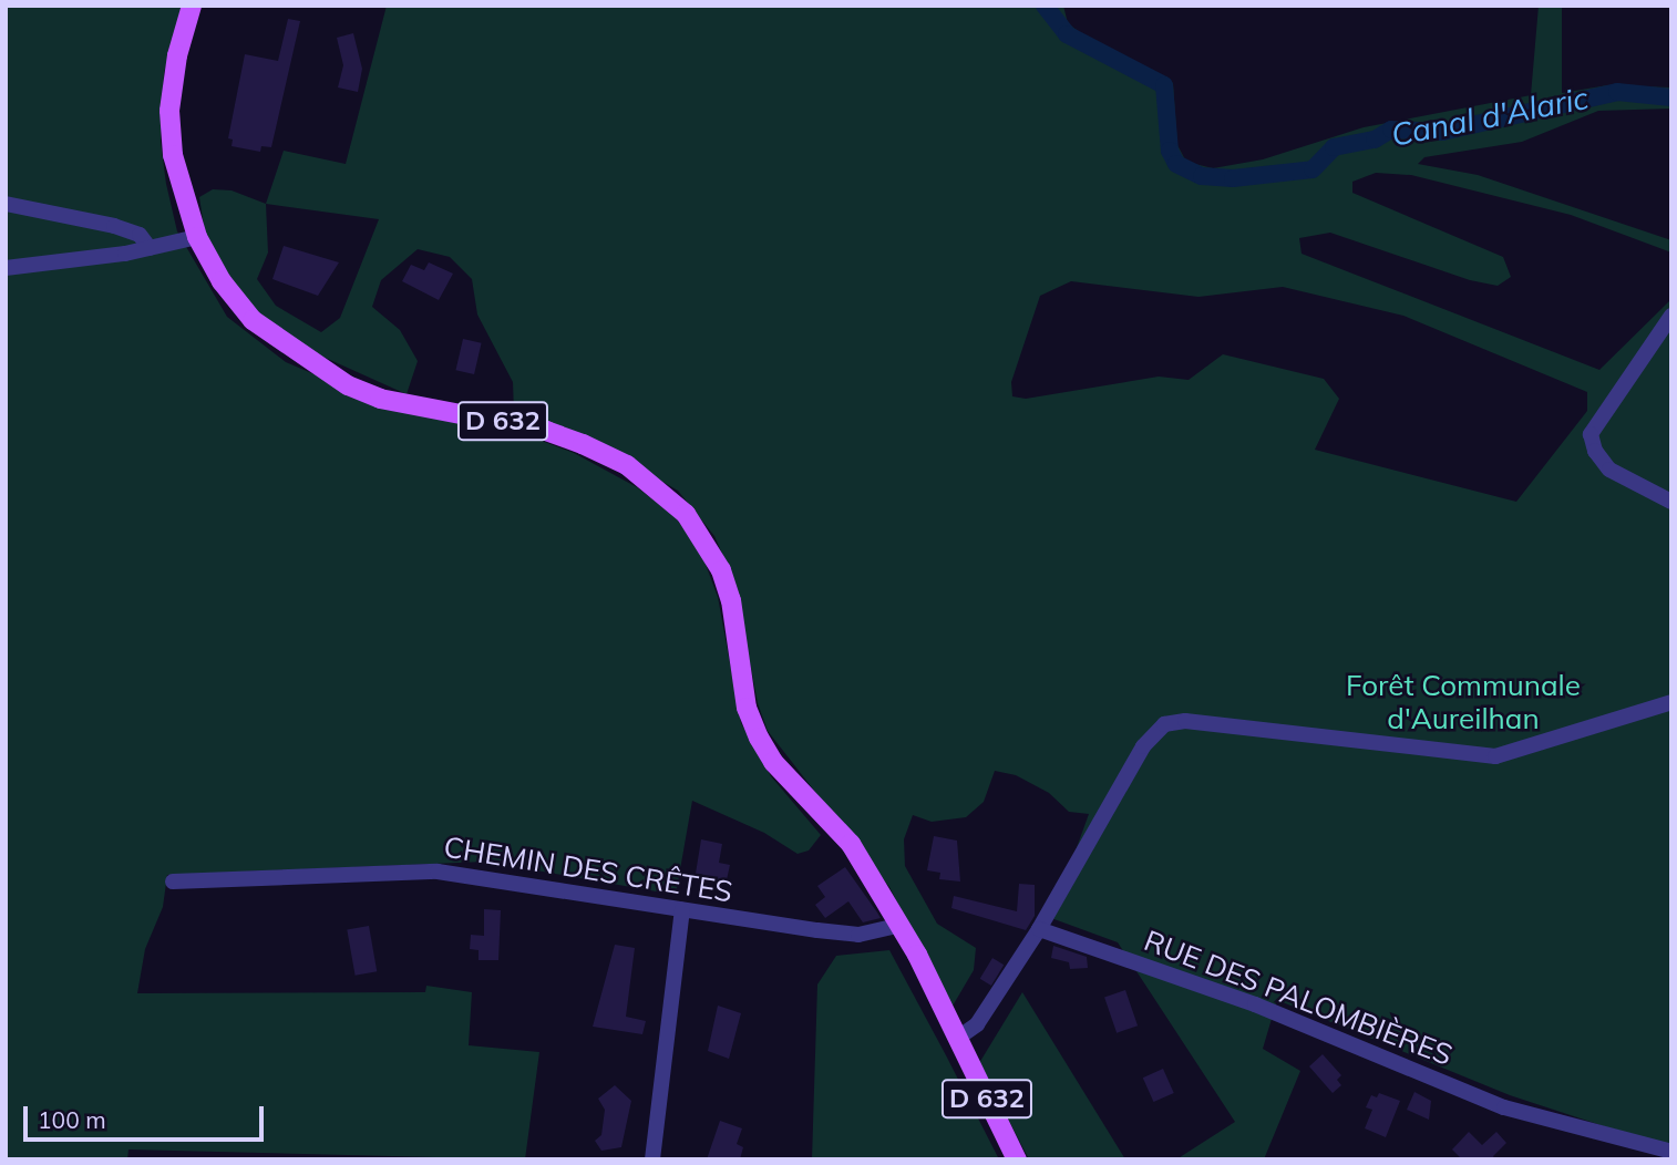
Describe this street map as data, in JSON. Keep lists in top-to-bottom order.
{
  "streets": {
    "main road": ["D 632"],
    "street": ["CHEMIN DES CRÊTES", "RUE DES PALOMBIÈRES"]
  },
  "crossings": [
    ["D 632", "CHEMIN DES CRÊTES"]
  ],
  "water": ["Canal d'Alaric"],
  "parks": ["Forêt Communale d'Aureilhan"],
  "scale_bar": "100 m"
}
